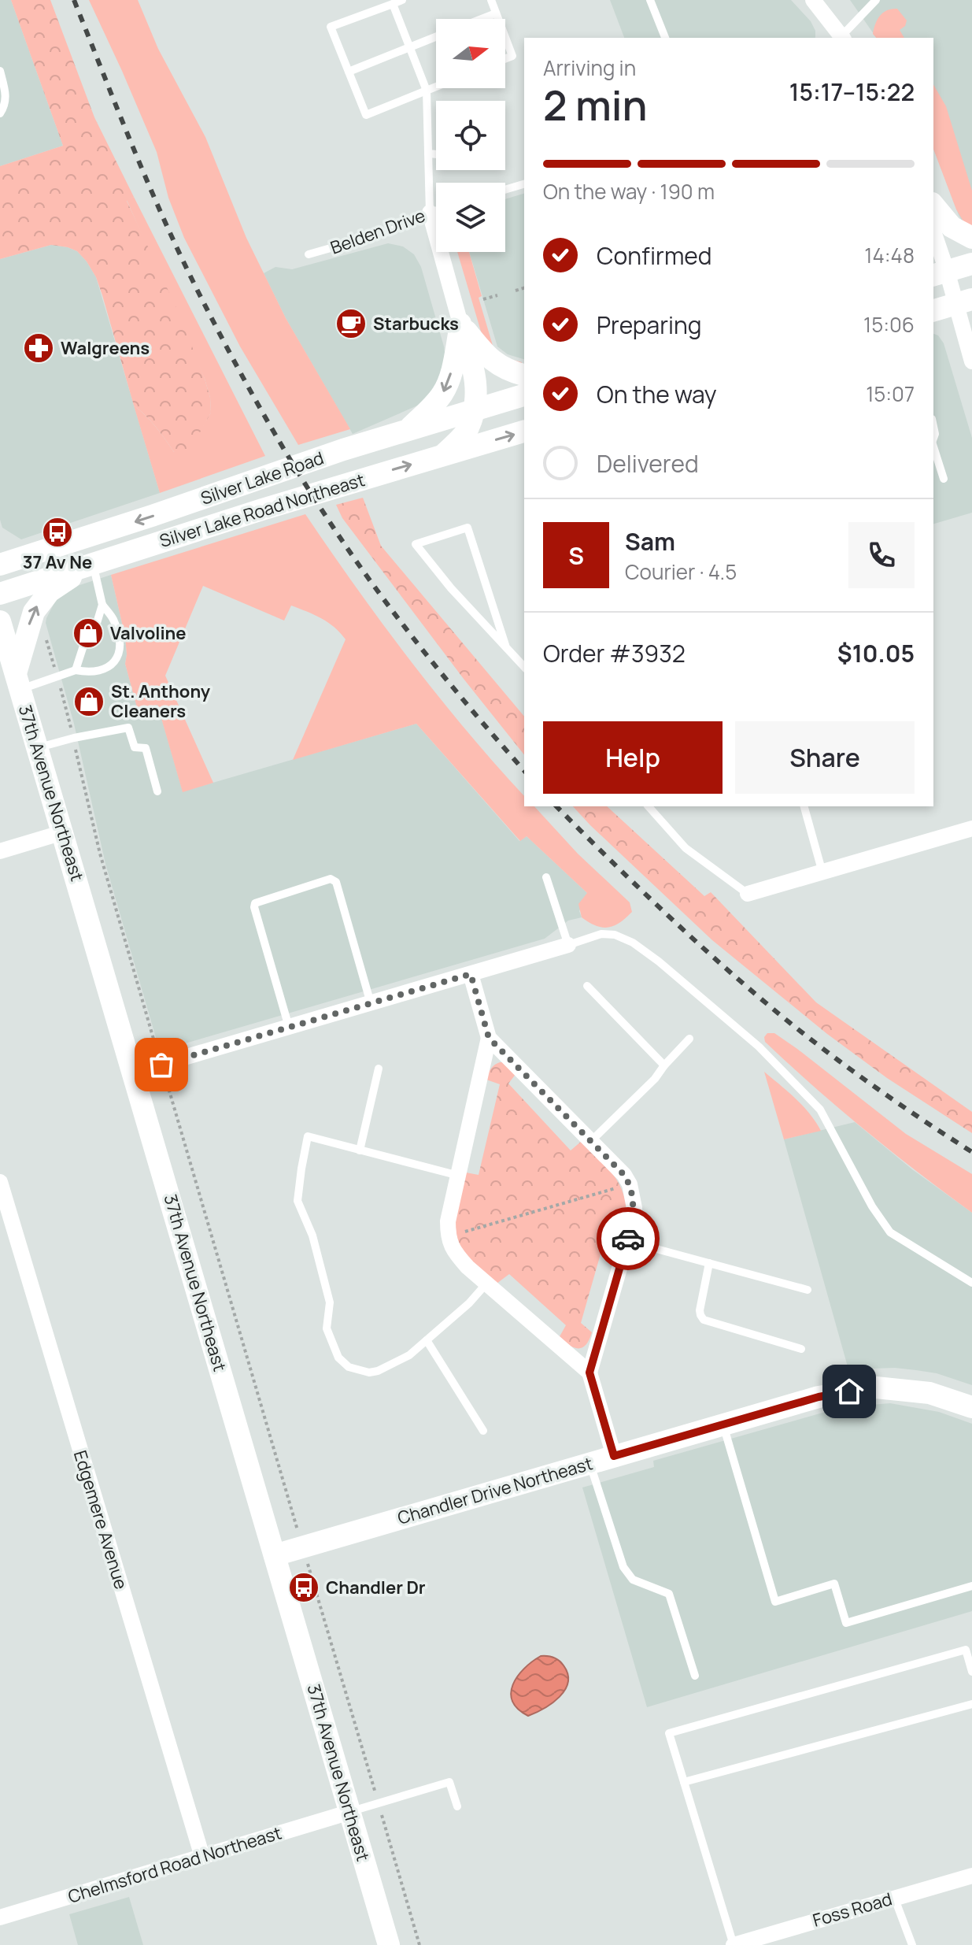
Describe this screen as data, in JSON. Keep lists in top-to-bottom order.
{
  "streets": {
    "main road": [
      "Silver Lake Road",
      "Silver Lake Road Northeast",
      "37th Avenue Northeast",
      "Chandler Drive Northeast"
    ],
    "street": ["Edgemere Avenue", "Chelmsford Road Northeast", "Foss Road"],
    "lane": ["Belden Drive"]
  },
  "crossings": [
    ["37th Avenue Northeast", "Chandler Drive Northeast"],
    ["37th Avenue Northeast", "Chelmsford Road Northeast"],
    ["Edgemere Avenue", "Chelmsford Road Northeast"]
  ],
  "one_way": ["Silver Lake Road", "Silver Lake Road Northeast"],
  "places": {
    "cafe": ["Starbucks"],
    "pharmacy": ["Walgreens"],
    "bus stop": ["37 Av Ne", "Chandler Dr"],
    "shop": ["Valvoline", "St. Anthony Cleaners"]
  },
  "north": "right",
  "page": {
    "heading": ["2 min", "Arriving in", "15:17–15:22"],
    "panel": [
      "Sam",
      "Courier · 4.5",
      "Order #3932",
      "$10.05"
    ],
    "bar": "On the way · 190 m",
    "list": [
      ["Confirmed", "14:48"],
      ["Preparing", "15:06"],
      ["On the way", "15:07"],
      "Delivered"
    ],
    "round": "S",
    "buttons": ["Help", "Share"]
  }
}
